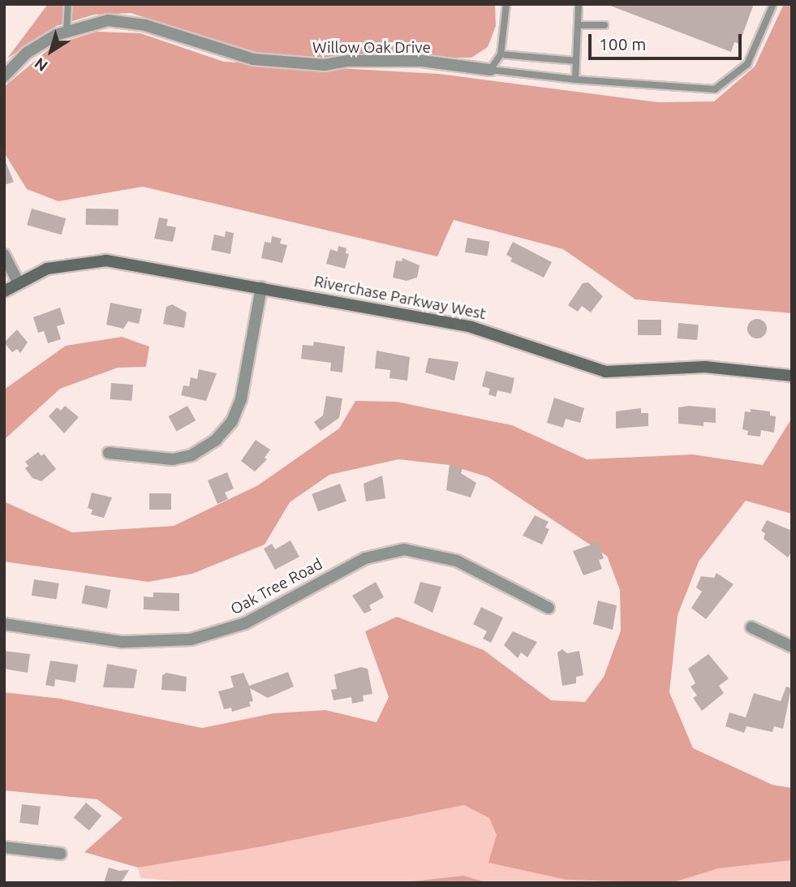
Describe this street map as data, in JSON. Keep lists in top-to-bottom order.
{
  "streets": {
    "street": ["Willow Oak Drive", "Riverchase Parkway West", "Oak Tree Road"]
  },
  "scale_bar": "100 m",
  "north": "bottom left"
}
